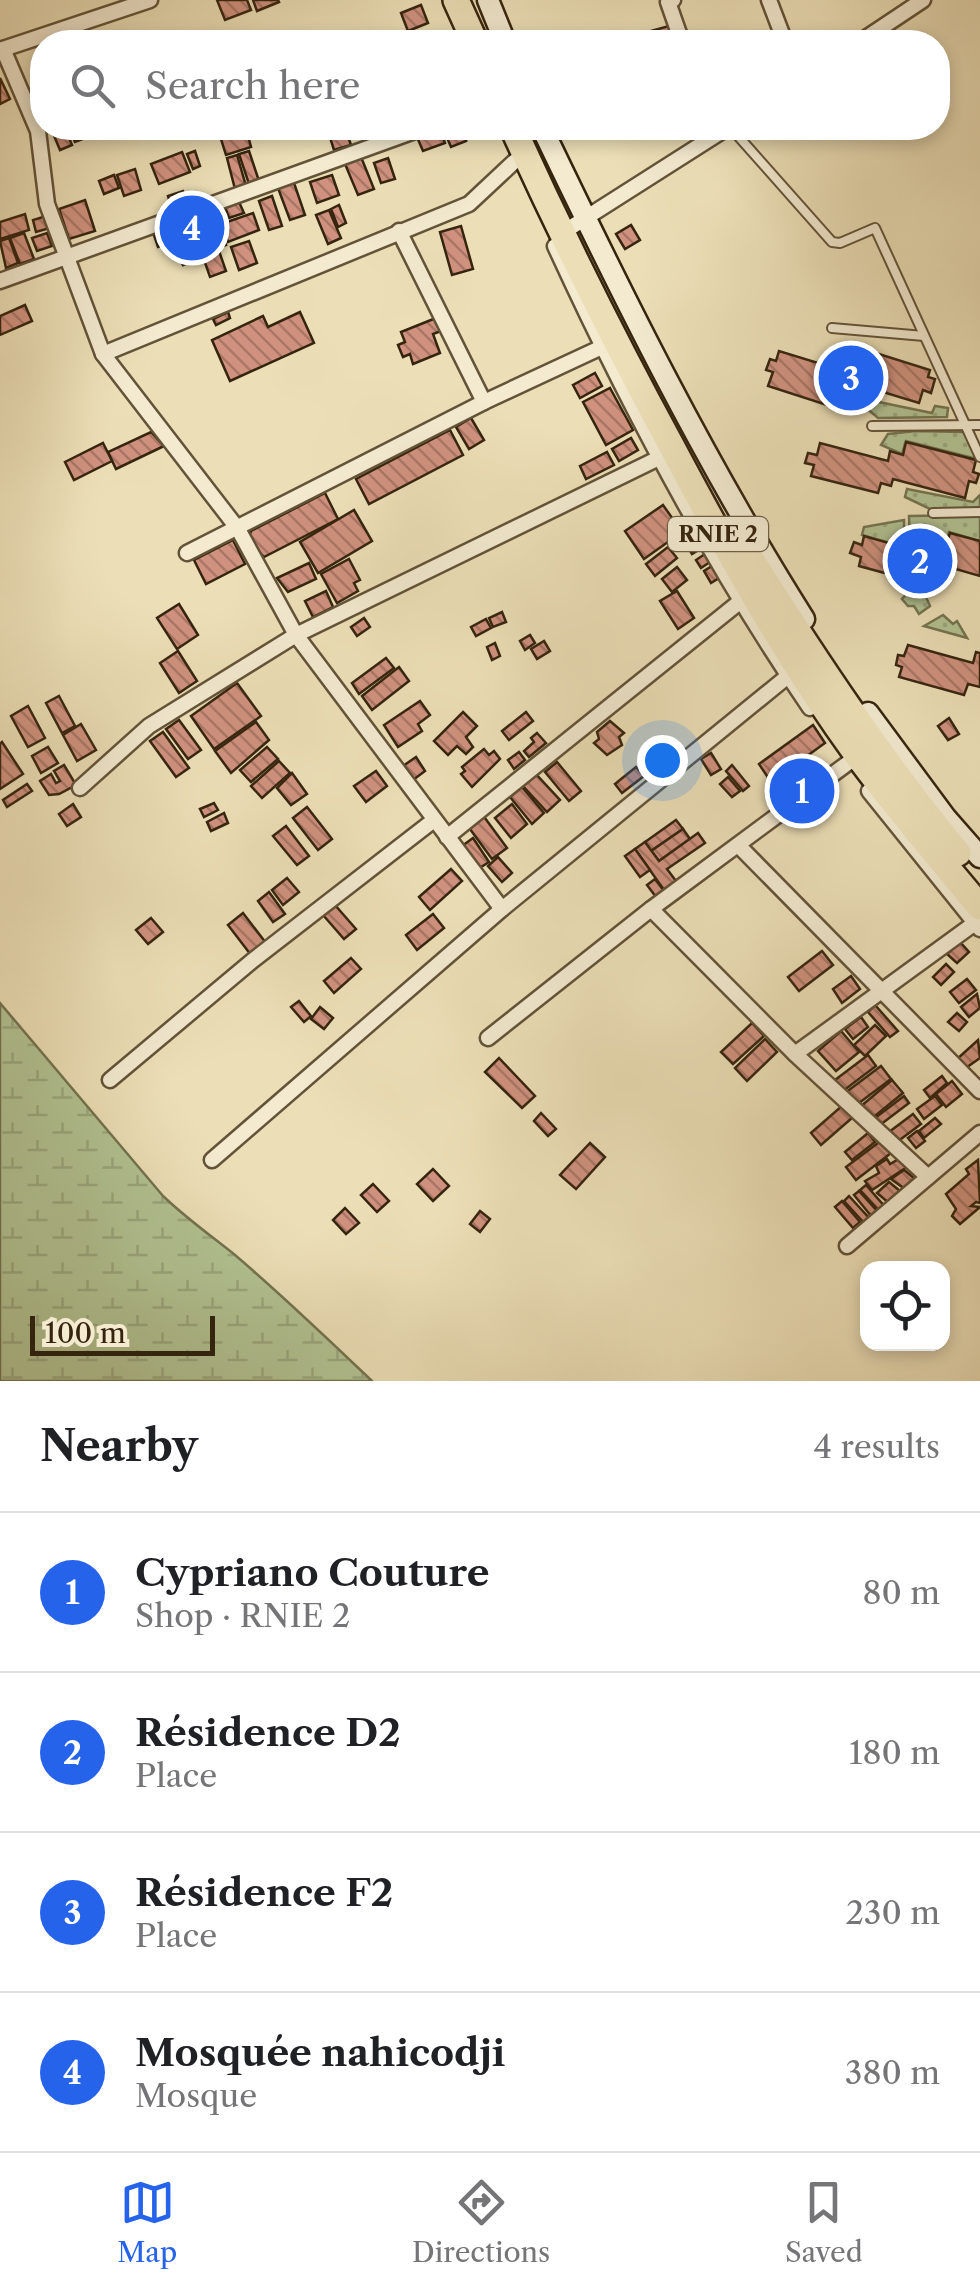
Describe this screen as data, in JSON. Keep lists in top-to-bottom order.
{
  "streets": {
    "highway": ["RNIE 2"]
  },
  "scale_bar": "100 m",
  "page": {
    "search": "Search here",
    "pins": [
      "4",
      "3",
      "2",
      "1"
    ],
    "scale": "100 m",
    "heading": ["Nearby", "4 results"],
    "list": [
      {
        "mark": "1",
        "name": "Cypriano Couture",
        "note": "Shop · RNIE 2",
        "value": "80 m"
      },
      {
        "mark": "2",
        "name": "Résidence D2",
        "note": "Place",
        "value": "180 m"
      },
      {
        "mark": "3",
        "name": "Résidence F2",
        "note": "Place",
        "value": "230 m"
      },
      {
        "mark": "4",
        "name": "Mosquée nahicodji",
        "note": "Mosque",
        "value": "380 m"
      }
    ],
    "nav": ["Map", "Directions", "Saved"]
  }
}
